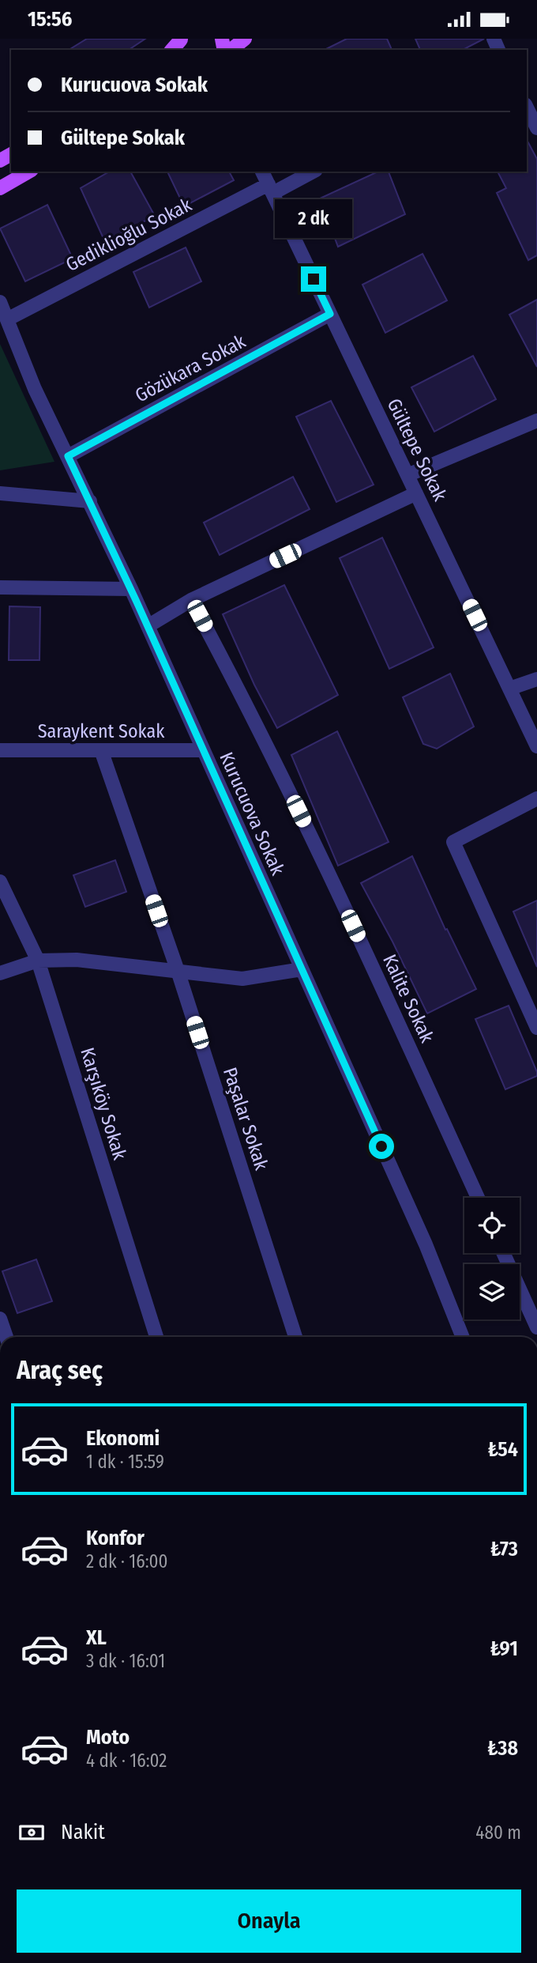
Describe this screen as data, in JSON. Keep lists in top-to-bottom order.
{
  "streets": {
    "street": [
      "Gediklioğlu Sokak",
      "Gözükara Sokak",
      "Gültepe Sokak",
      "Saraykent Sokak",
      "Kurucuova Sokak",
      "Kalite Sokak",
      "Karşıköy Sokak",
      "Paşalar Sokak"
    ]
  },
  "crossings": [
    ["Gediklioğlu Sokak", "Gültepe Sokak"],
    ["Gediklioğlu Sokak", "Kurucuova Sokak"],
    ["Gözükara Sokak", "Gültepe Sokak"],
    ["Gözükara Sokak", "Kurucuova Sokak"],
    ["Saraykent Sokak", "Kurucuova Sokak"],
    ["Saraykent Sokak", "Paşalar Sokak"]
  ],
  "page": {
    "status": "15:56",
    "banner": ["Kurucuova Sokak", "Gültepe Sokak"],
    "bubble": "2 dk",
    "heading": "Araç seç",
    "list": [
      {
        "name": "Ekonomi",
        "note": "1 dk · 15:59",
        "value": "₺54"
      },
      {
        "name": "Konfor",
        "note": "2 dk · 16:00",
        "value": "₺73"
      },
      {
        "name": "XL",
        "note": "3 dk · 16:01",
        "value": "₺91"
      },
      {
        "name": "Moto",
        "note": "4 dk · 16:02",
        "value": "₺38"
      }
    ],
    "pay": ["Nakit", "480 m"],
    "buttons": "Onayla"
  }
}
